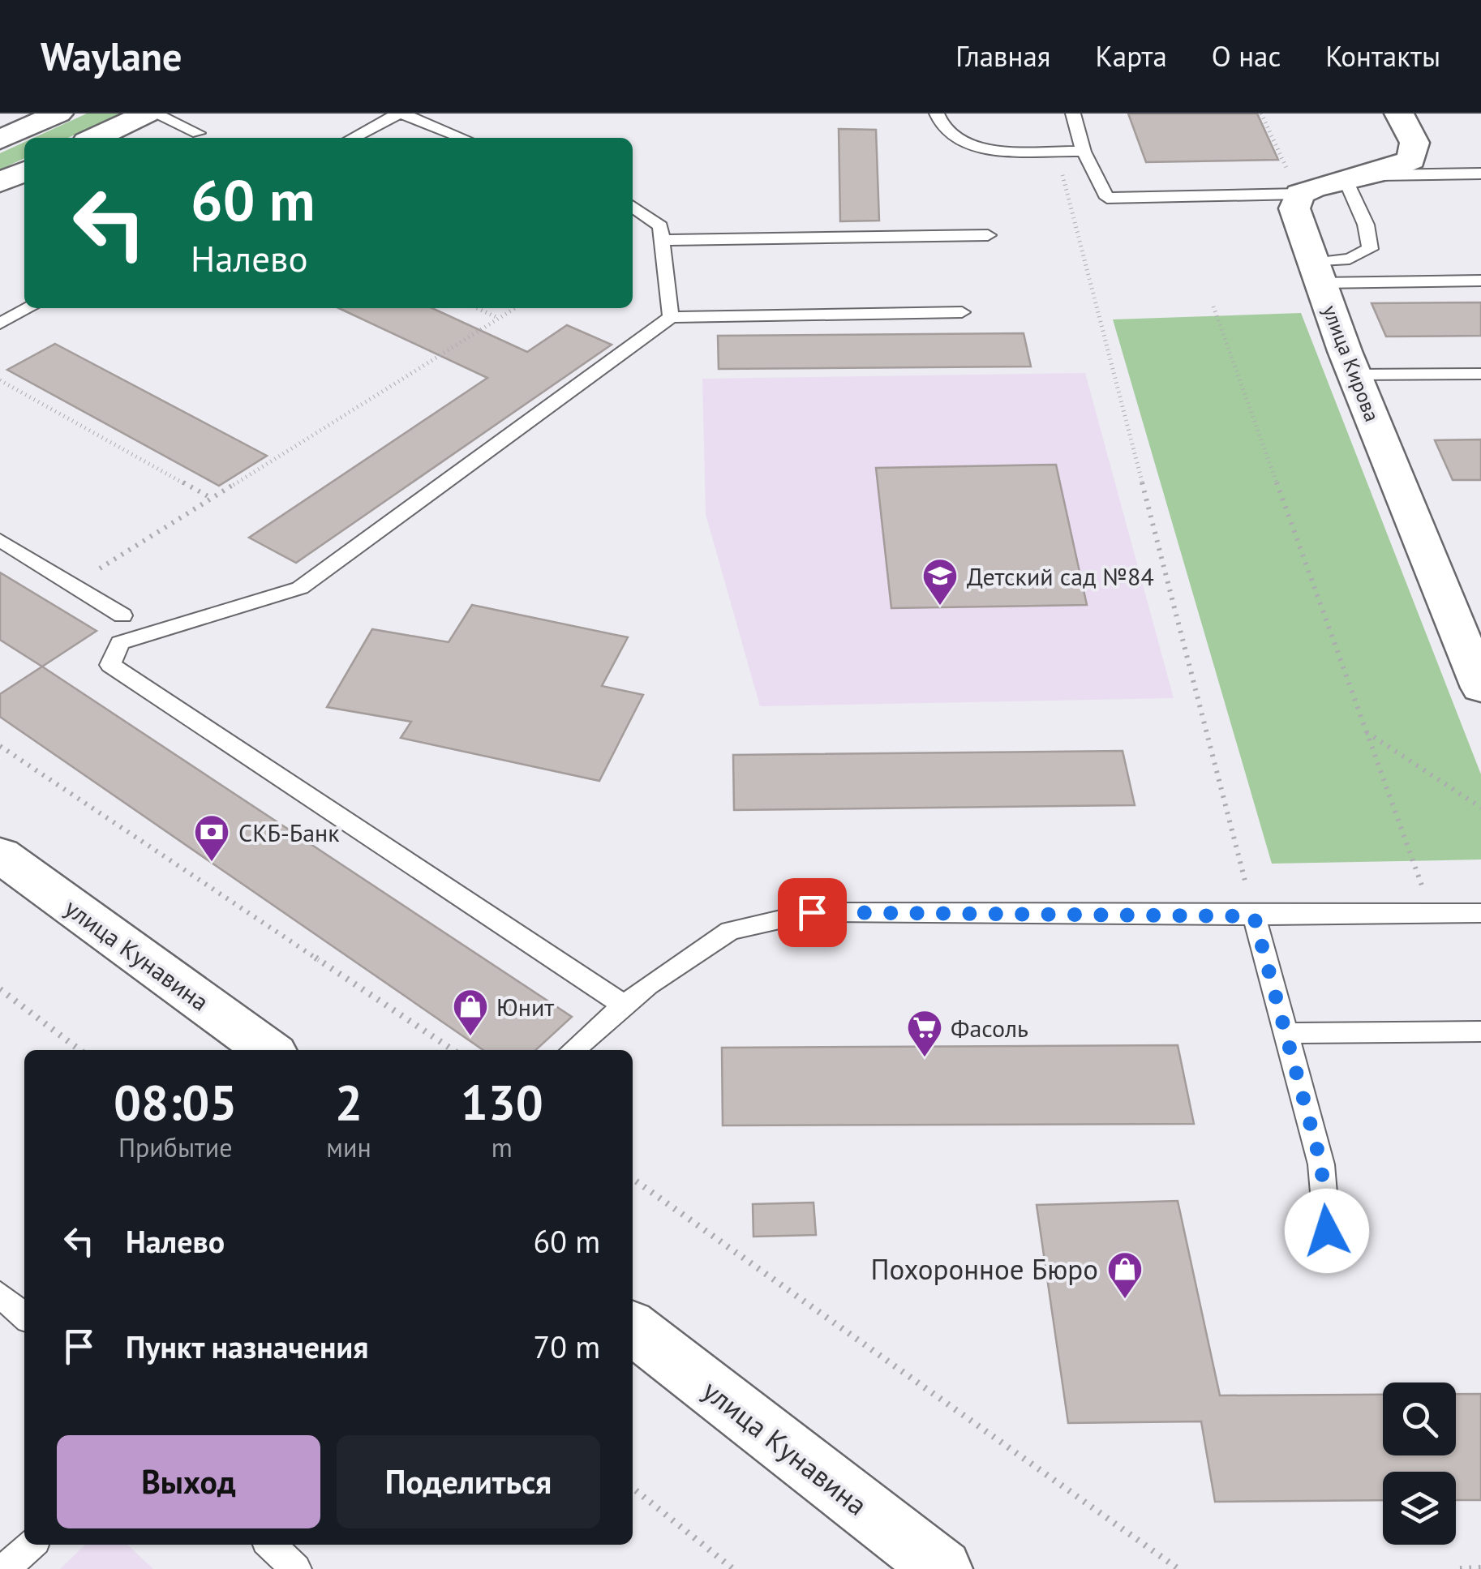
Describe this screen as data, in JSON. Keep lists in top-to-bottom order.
{
  "streets": {
    "street": ["улица Кирова", "улица Кунавина"]
  },
  "places": {
    "school or university": ["Детский сад №84"],
    "bank": ["СКБ-Банк"],
    "shop": ["Юнит", "Похоронное Бюро"],
    "supermarket": ["Фасоль"]
  },
  "page": {
    "header": "Waylane",
    "nav": [
      "Главная",
      "Карта",
      "О нас",
      "Контакты"
    ],
    "turn": ["60 m", "Налево"],
    "eta": [
      "08:05",
      "Прибытие",
      "2",
      "мин",
      "130",
      "m"
    ],
    "list": [
      {
        "name": "Налево",
        "value": "60 m"
      },
      {
        "name": "Пункт назначения",
        "value": "70 m"
      }
    ],
    "buttons": ["Выход", "Поделиться"]
  }
}
